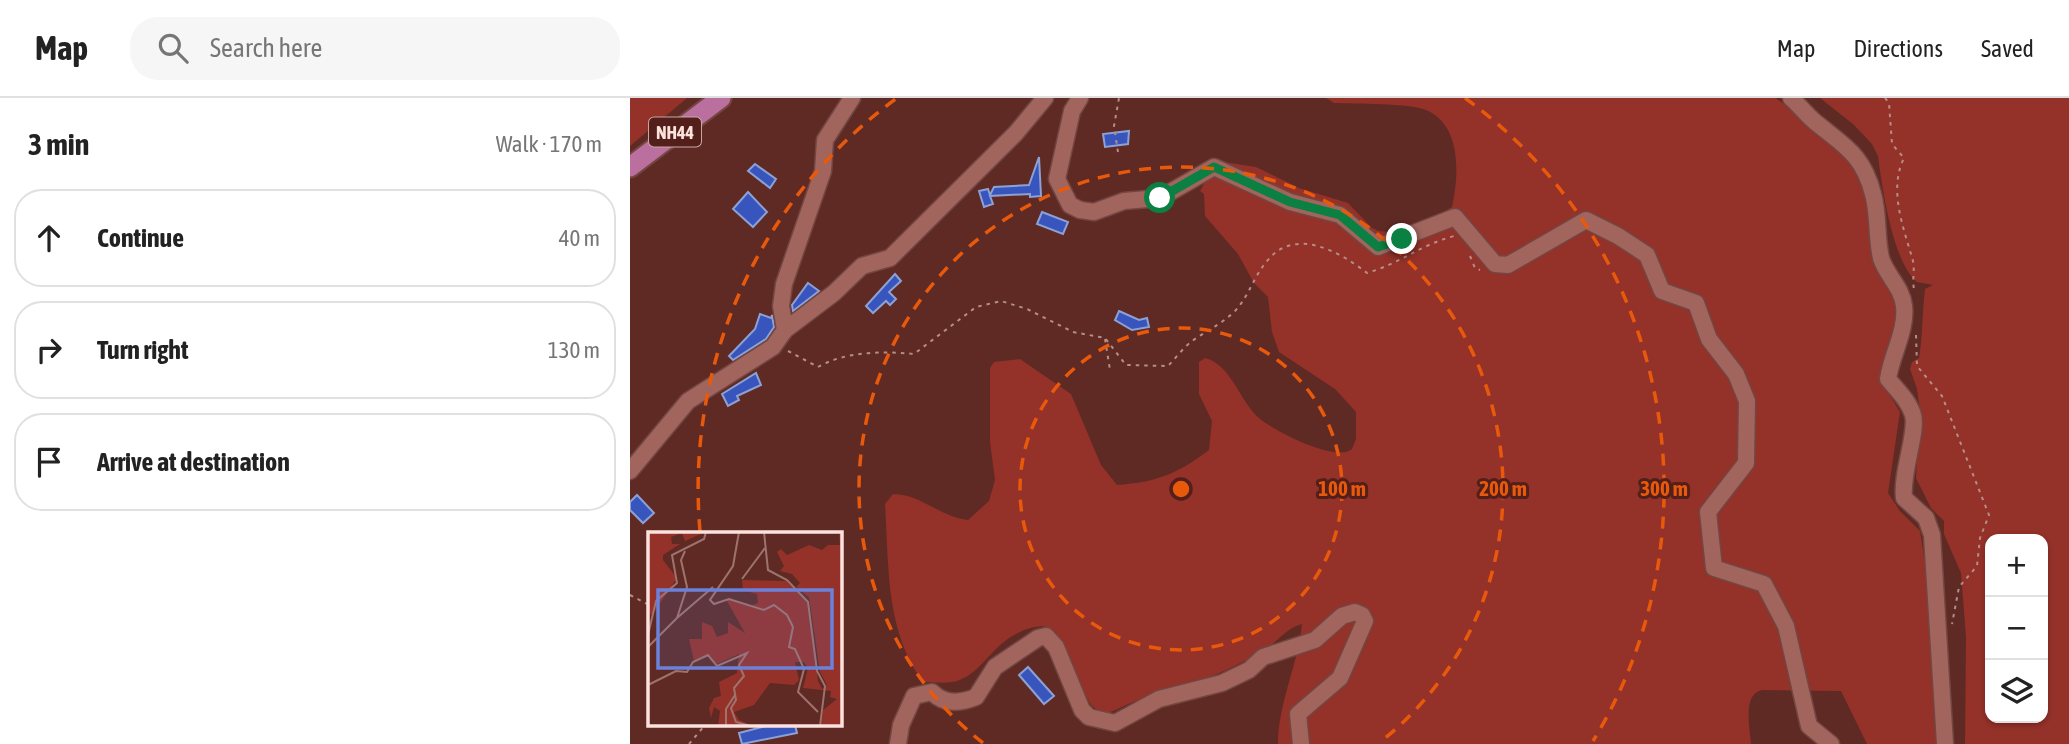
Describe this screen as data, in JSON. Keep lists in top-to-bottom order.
{
  "streets": {
    "main road": ["NH44"]
  },
  "page": {
    "header": "Map",
    "search": "Search here",
    "nav": ["Map", "Directions", "Saved"],
    "heading": ["3 min", "Walk · 170 m"],
    "list": [
      ["Continue", "40 m"],
      ["Turn right", "130 m"],
      "Arrive at destination"
    ],
    "map_buttons": ["+", "−"]
  },
  "rings": ["100 m", "200 m", "300 m"]
}
